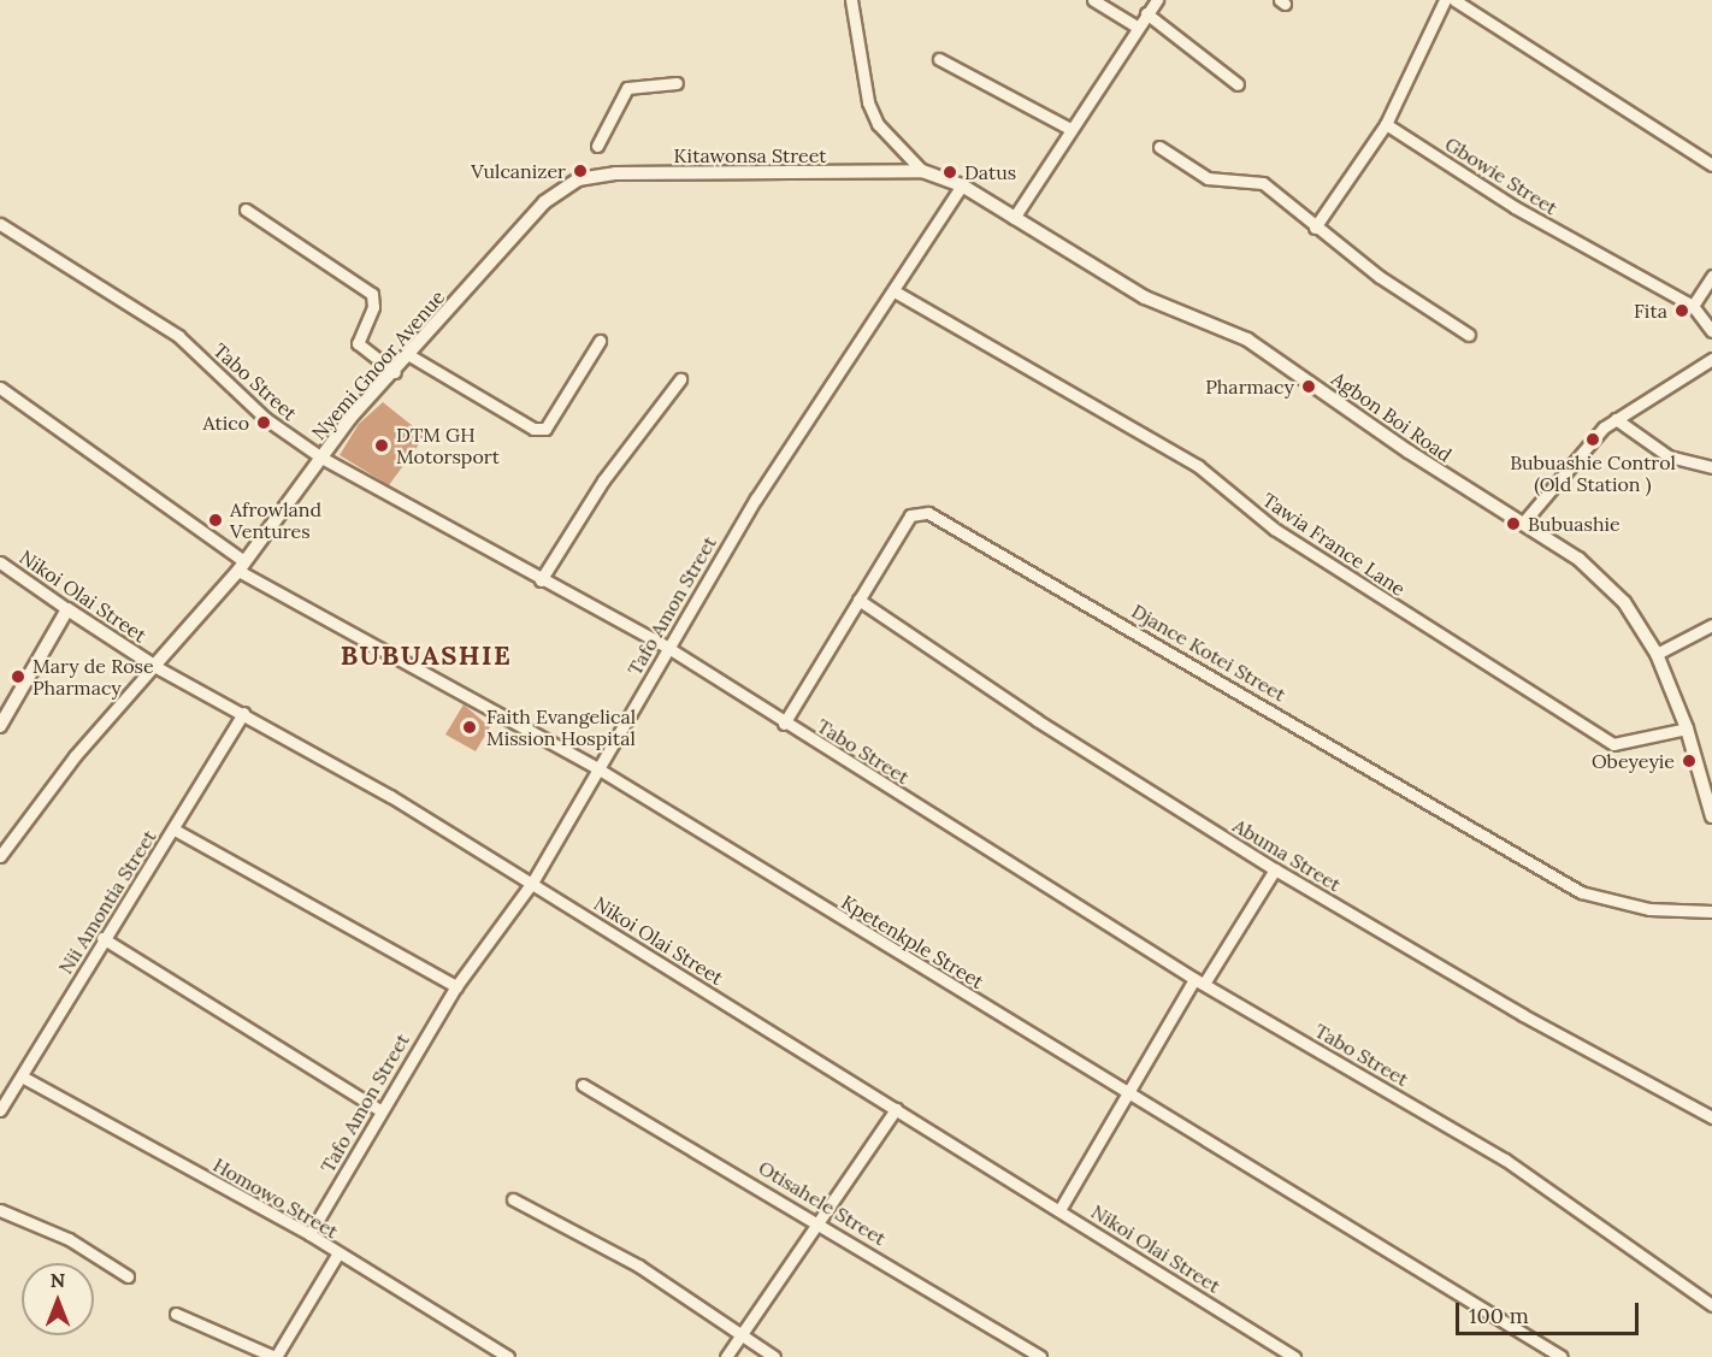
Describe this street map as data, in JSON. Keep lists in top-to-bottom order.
{
  "streets": {
    "street": [
      "Kitawonsa Street",
      "Gbowie Street",
      "Nyemi Gnoor Avenue",
      "Tabo Street",
      "Agbon Boi Road",
      "Tawia France Lane",
      "Nikoi Olai Street",
      "Tafo Amon Street",
      "Djance Kotei Street",
      "Abuma Street",
      "Nii Amontia Street",
      "Kpetenkple Street",
      "Homowo Street",
      "Otisahele Street"
    ]
  },
  "crossings": [
    ["Kitawonsa Street", "Nyemi Gnoor Avenue"],
    ["Kitawonsa Street", "Agbon Boi Road"],
    ["Nyemi Gnoor Avenue", "Tabo Street"],
    ["Nyemi Gnoor Avenue", "Nikoi Olai Street"],
    ["Nyemi Gnoor Avenue", "Kpetenkple Street"],
    ["Tabo Street", "Tafo Amon Street"],
    ["Tabo Street", "Djance Kotei Street"],
    ["Agbon Boi Road", "Tawia France Lane"],
    ["Agbon Boi Road", "Tafo Amon Street"],
    ["Tawia France Lane", "Tafo Amon Street"],
    ["Nikoi Olai Street", "Tafo Amon Street"],
    ["Nikoi Olai Street", "Nii Amontia Street"],
    ["Tafo Amon Street", "Kpetenkple Street"],
    ["Tafo Amon Street", "Homowo Street"],
    ["Djance Kotei Street", "Abuma Street"],
    ["Nii Amontia Street", "Homowo Street"]
  ],
  "districts": ["BUBUASHIE"],
  "places": [
    "Vulcanizer",
    "Datus",
    "Fita",
    "Pharmacy",
    "Atico",
    "Bubuashie Control (Old Station )",
    "DTM GH Motorsport",
    "Afrowland Ventures",
    "Bubuashie",
    "Mary de Rose Pharmacy",
    "Faith Evangelical Mission Hospital",
    "Obeyeyie"
  ],
  "scale_bar": "100 m",
  "north": "top"
}
